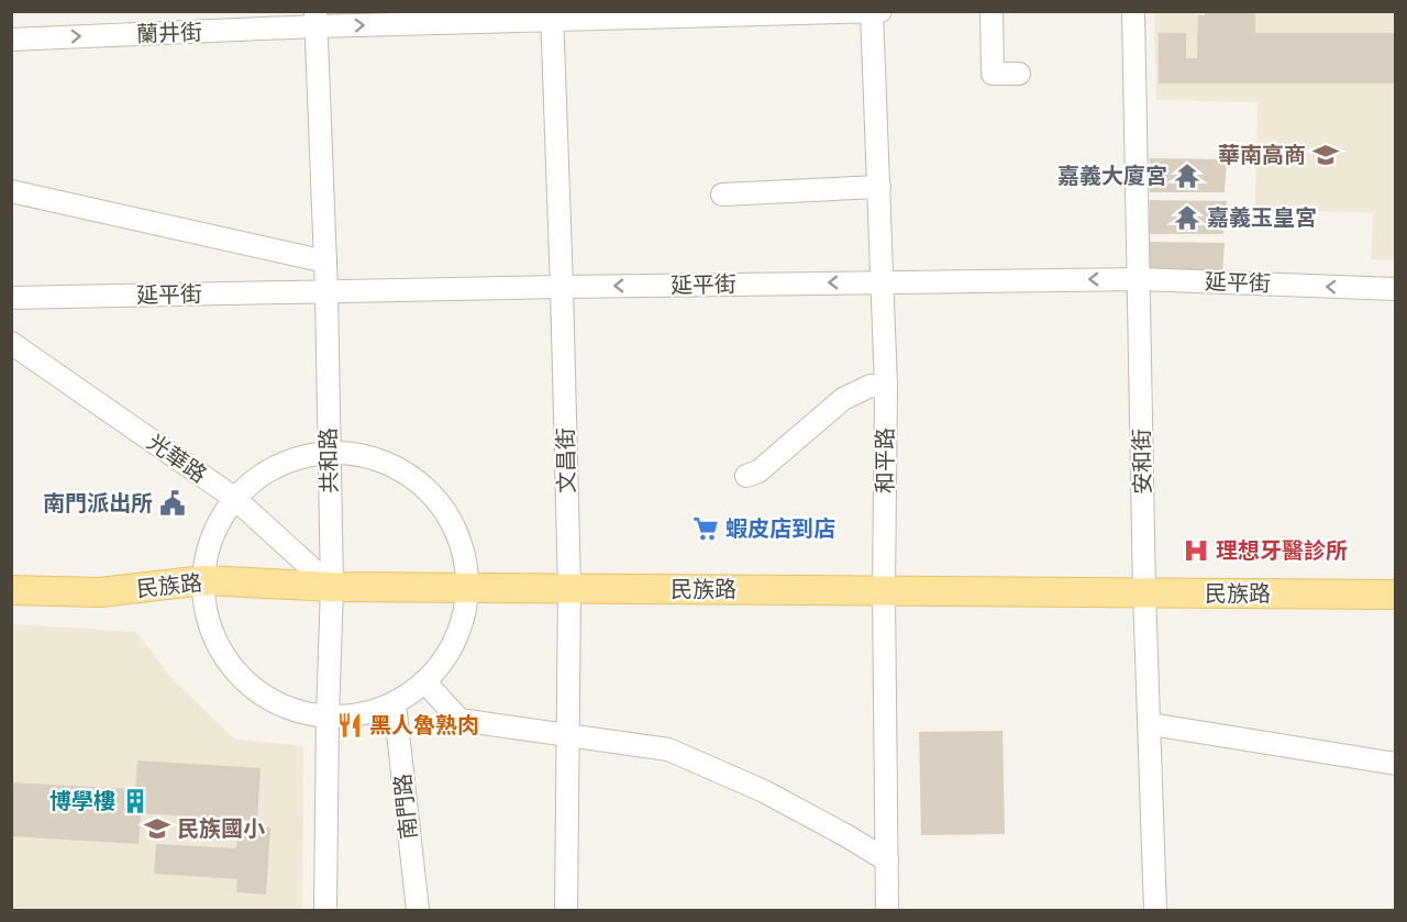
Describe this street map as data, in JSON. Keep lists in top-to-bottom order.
{
  "streets": {
    "main road": ["民族路"],
    "street": [
      "蘭井街",
      "延平街",
      "光華路",
      "共和路",
      "文昌街",
      "和平路",
      "安和街",
      "南門路"
    ]
  },
  "crossings": [
    ["蘭井街", "共和路"],
    ["蘭井街", "文昌街"],
    ["蘭井街", "和平路"],
    ["延平街", "共和路"],
    ["延平街", "文昌街"],
    ["延平街", "和平路"],
    ["延平街", "安和街"],
    ["光華路", "共和路"],
    ["光華路", "民族路"],
    ["共和路", "民族路"],
    ["文昌街", "民族路"],
    ["和平路", "民族路"],
    ["安和街", "民族路"]
  ],
  "one_way": ["蘭井街", "延平街"],
  "places": {
    "school or university": ["華南高商", "民族國小"],
    "temple": ["嘉義大廈宮", "嘉義玉皇宮"],
    "public building": ["南門派出所"],
    "supermarket": ["蝦皮店到店"],
    "hospital": ["理想牙醫診所"],
    "restaurant": ["黑人魯熟肉"],
    "building": ["博學樓"]
  }
}
